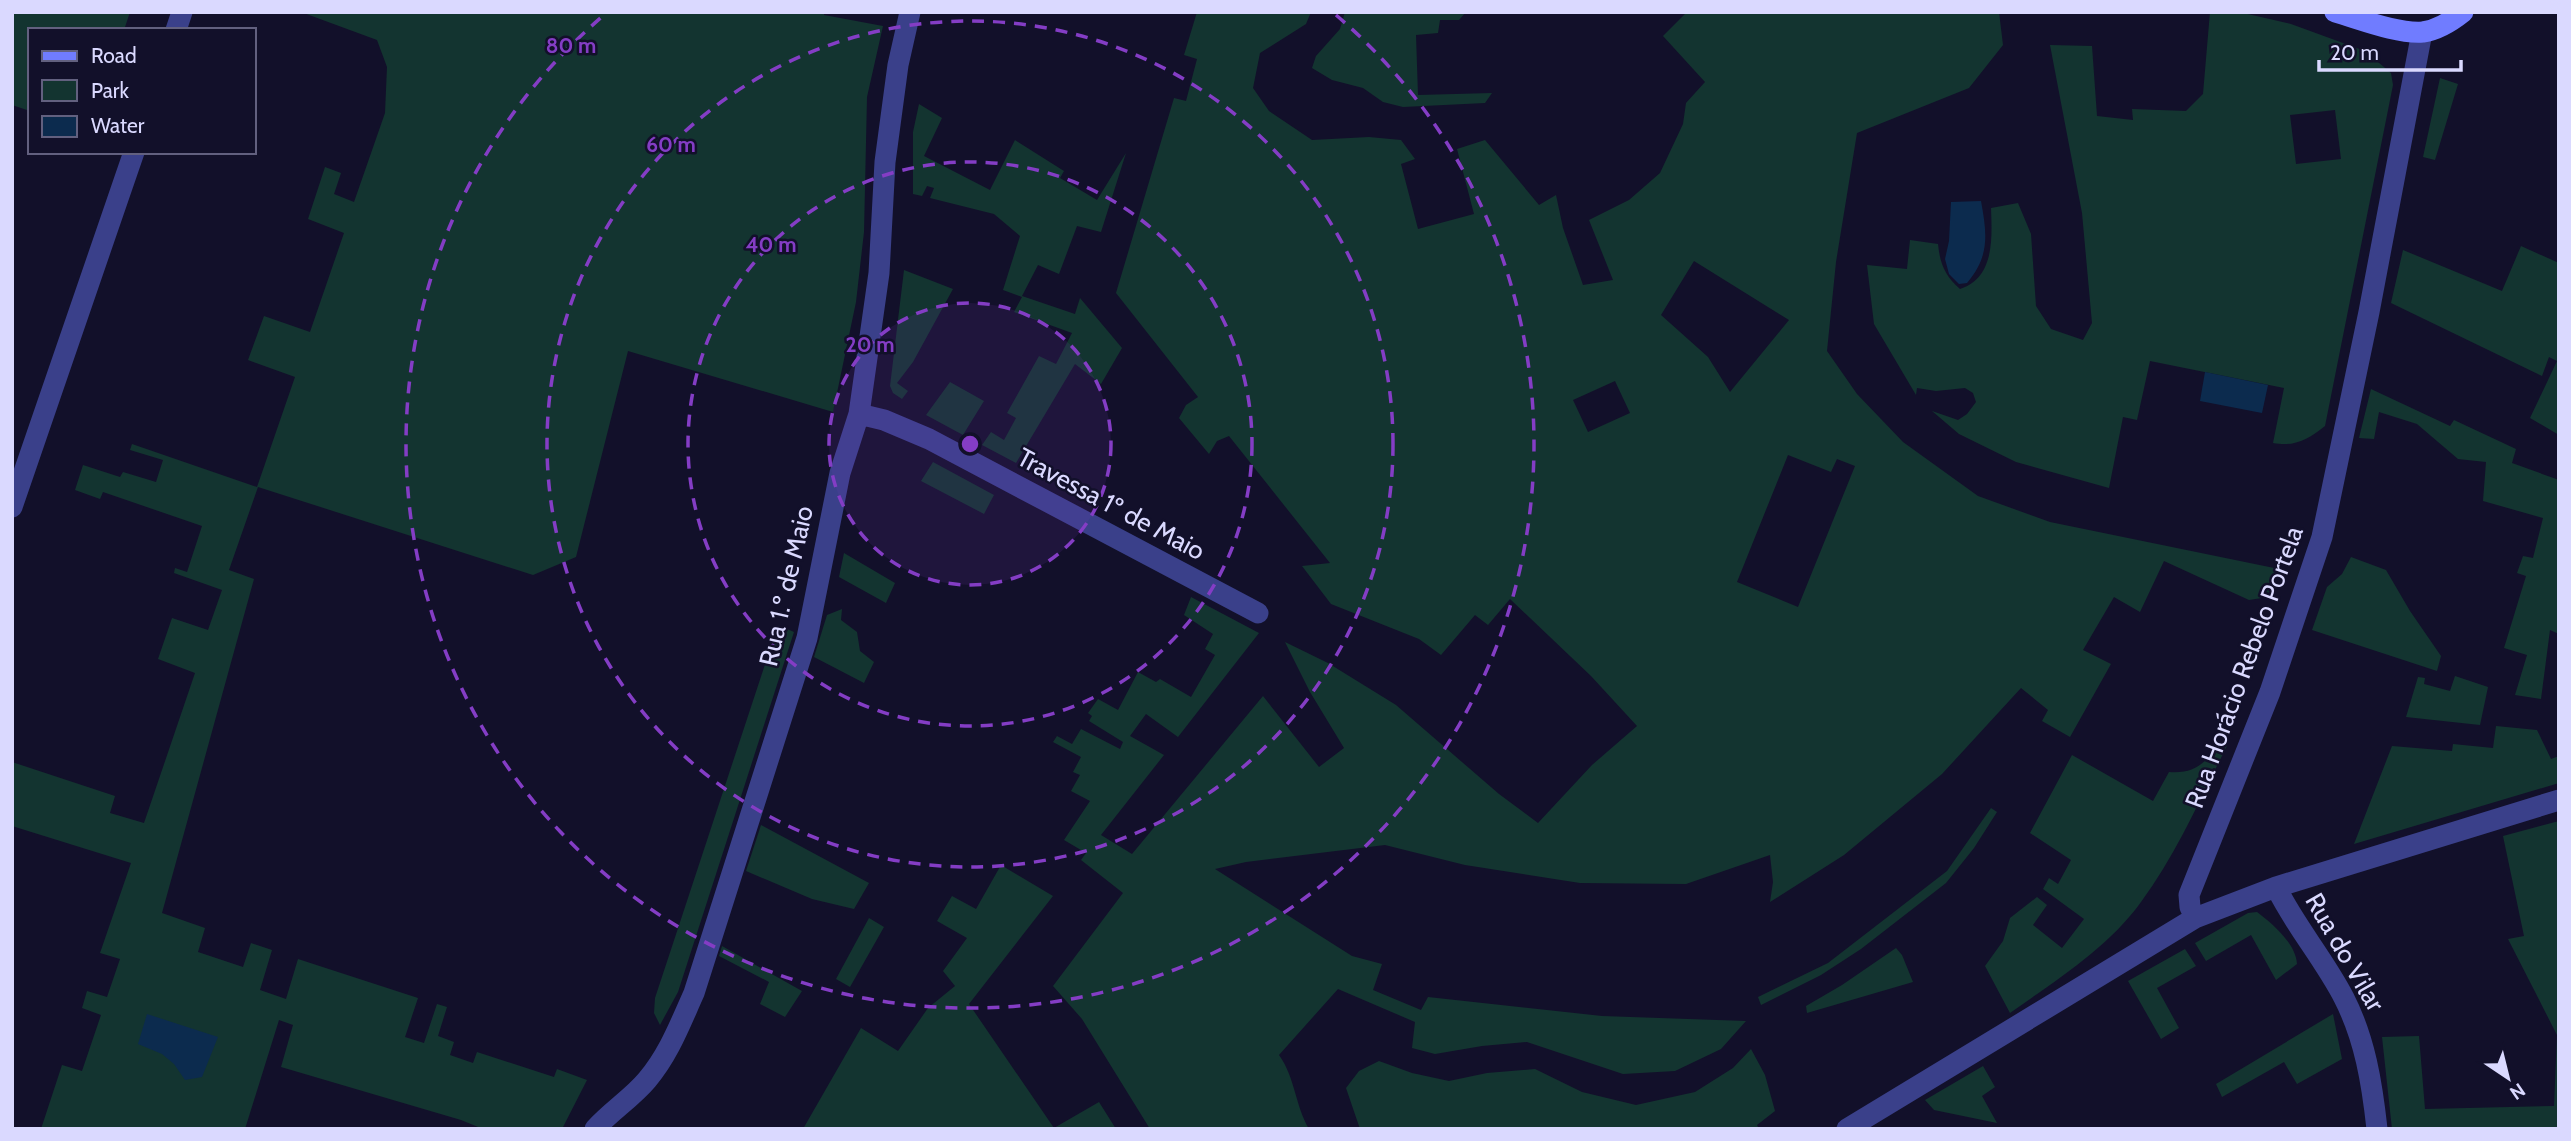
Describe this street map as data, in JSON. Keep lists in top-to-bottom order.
{
  "streets": {
    "street": [
      "Travessa 1º de Maio",
      "Rua 1.º de Maio",
      "Rua Horácio Rebelo Portela",
      "Rua do Vilar"
    ]
  },
  "crossings": [
    ["Travessa 1º de Maio", "Rua 1.º de Maio"]
  ],
  "legend": ["Road", "Park", "Water"],
  "scale_bar": "20 m",
  "north": "bottom right",
  "rings": [
    "80 m",
    "60 m",
    "40 m",
    "20 m"
  ]
}
